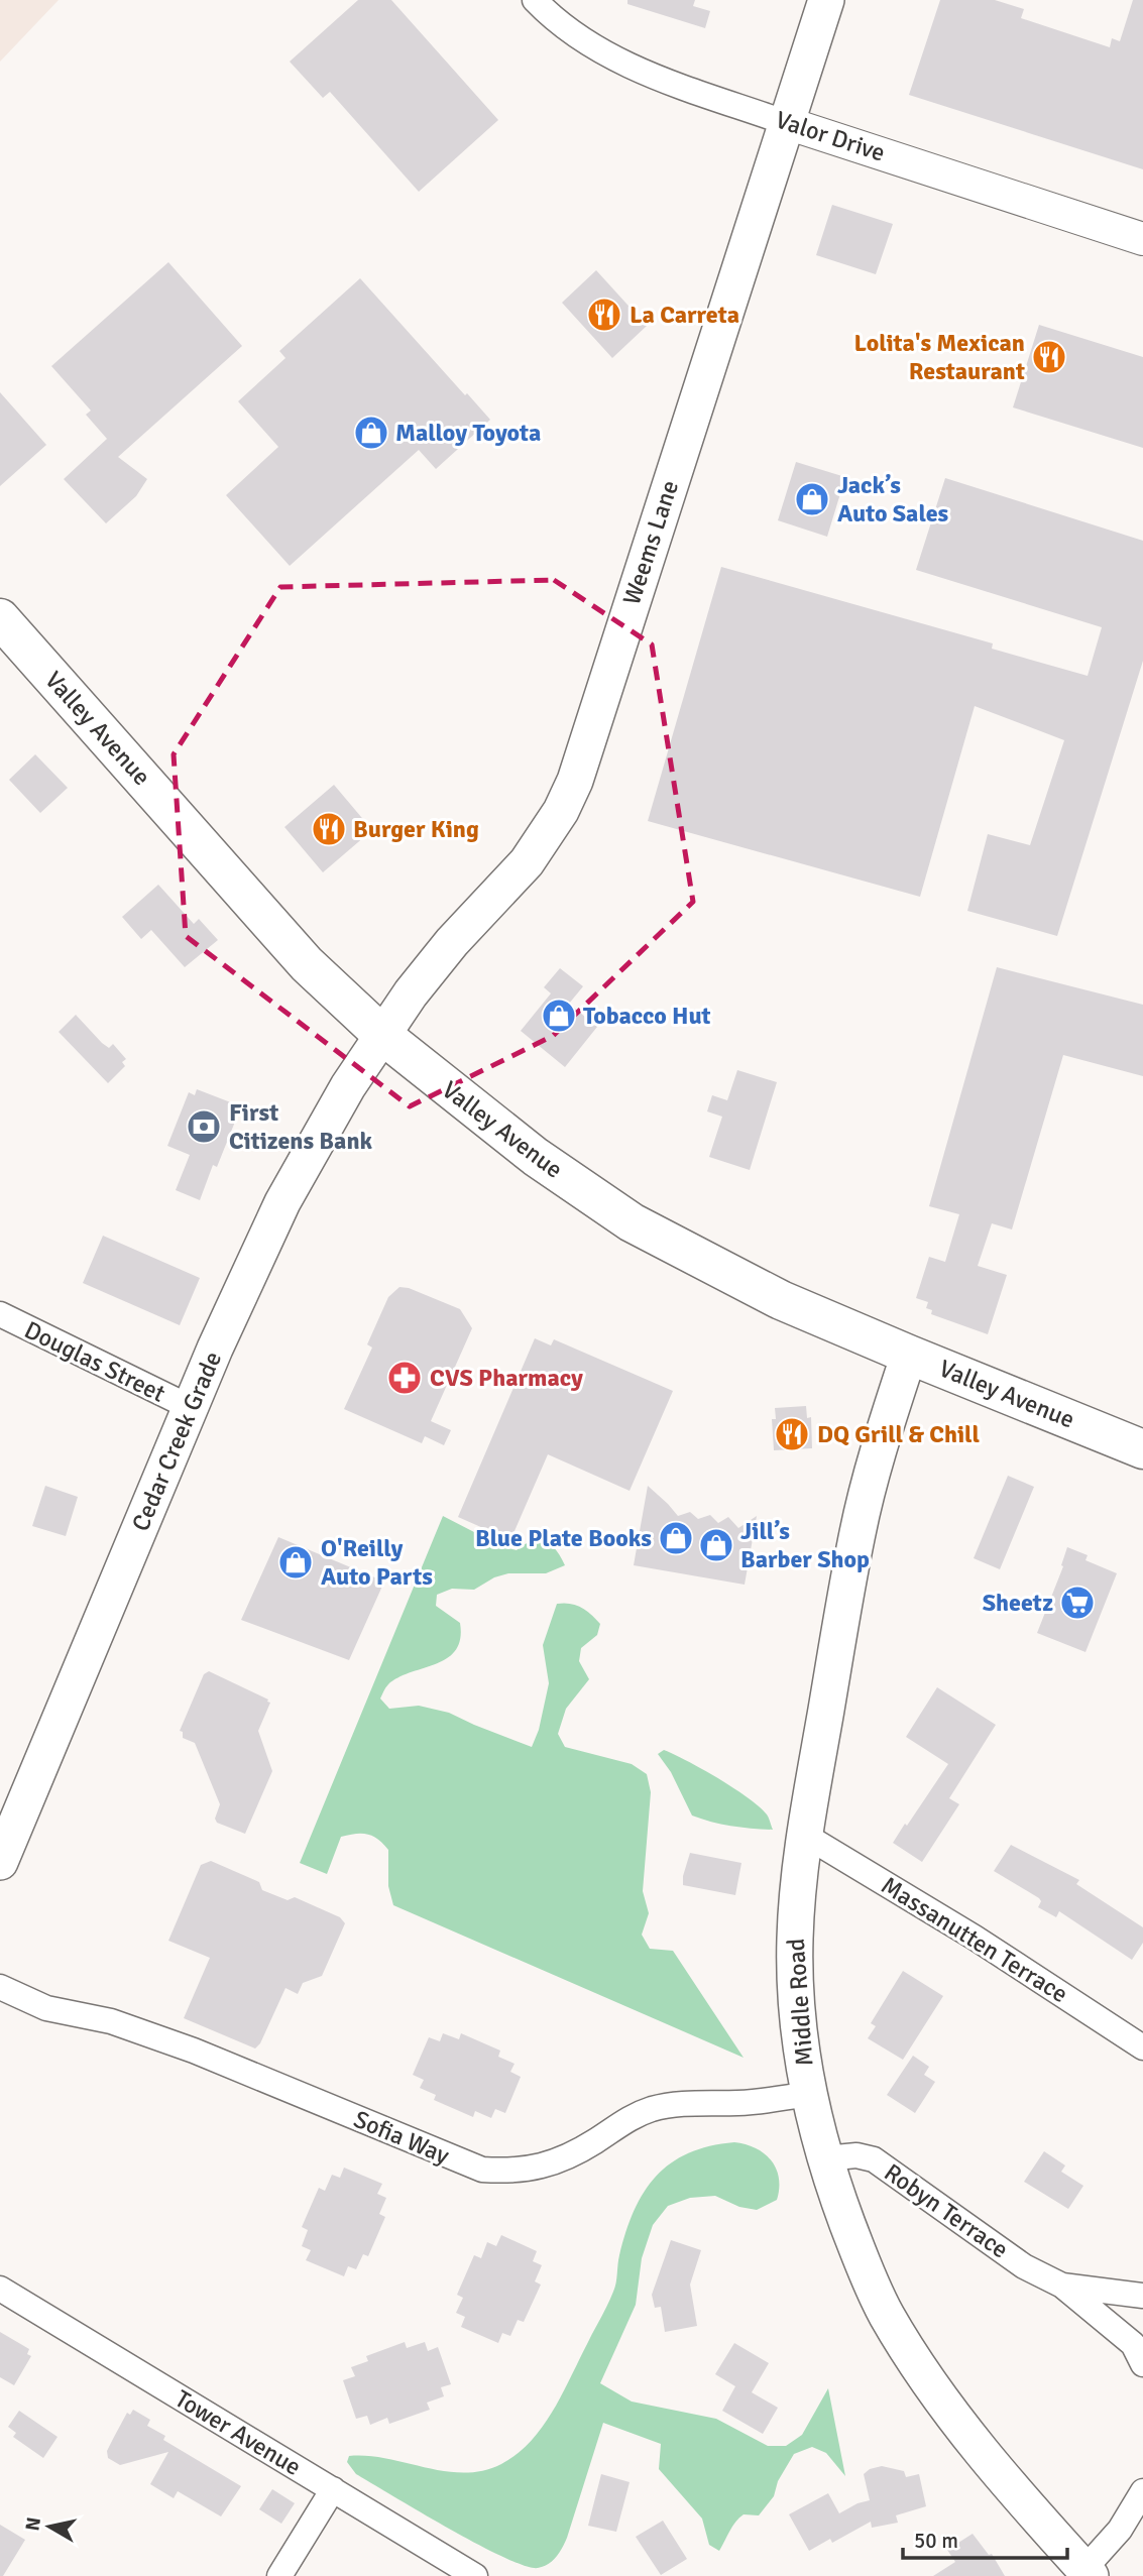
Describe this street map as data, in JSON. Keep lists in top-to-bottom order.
{
  "streets": {
    "main road": [
      "Weems Lane",
      "Valley Avenue",
      "Cedar Creek Grade",
      "Middle Road"
    ],
    "street": [
      "Valor Drive",
      "Douglas Street",
      "Massanutten Terrace",
      "Sofia Way",
      "Robyn Terrace",
      "Tower Avenue"
    ]
  },
  "crossings": [
    ["Valor Drive", "Weems Lane"],
    ["Weems Lane", "Valley Avenue"],
    ["Weems Lane", "Cedar Creek Grade"],
    ["Valley Avenue", "Cedar Creek Grade"],
    ["Valley Avenue", "Middle Road"],
    ["Douglas Street", "Cedar Creek Grade"],
    ["Massanutten Terrace", "Middle Road"],
    ["Middle Road", "Sofia Way"],
    ["Middle Road", "Robyn Terrace"]
  ],
  "places": {
    "restaurant": [
      "La Carreta",
      "Lolita's Mexican Restaurant",
      "Burger King",
      "DQ Grill & Chill"
    ],
    "shop": [
      "Malloy Toyota",
      "Jack’s Auto Sales",
      "Tobacco Hut",
      "Blue Plate Books",
      "Jill’s Barber Shop",
      "O'Reilly Auto Parts"
    ],
    "bank": ["First Citizens Bank"],
    "pharmacy": ["CVS Pharmacy"],
    "supermarket": ["Sheetz"]
  },
  "scale_bar": "50 m",
  "north": "left"
}
